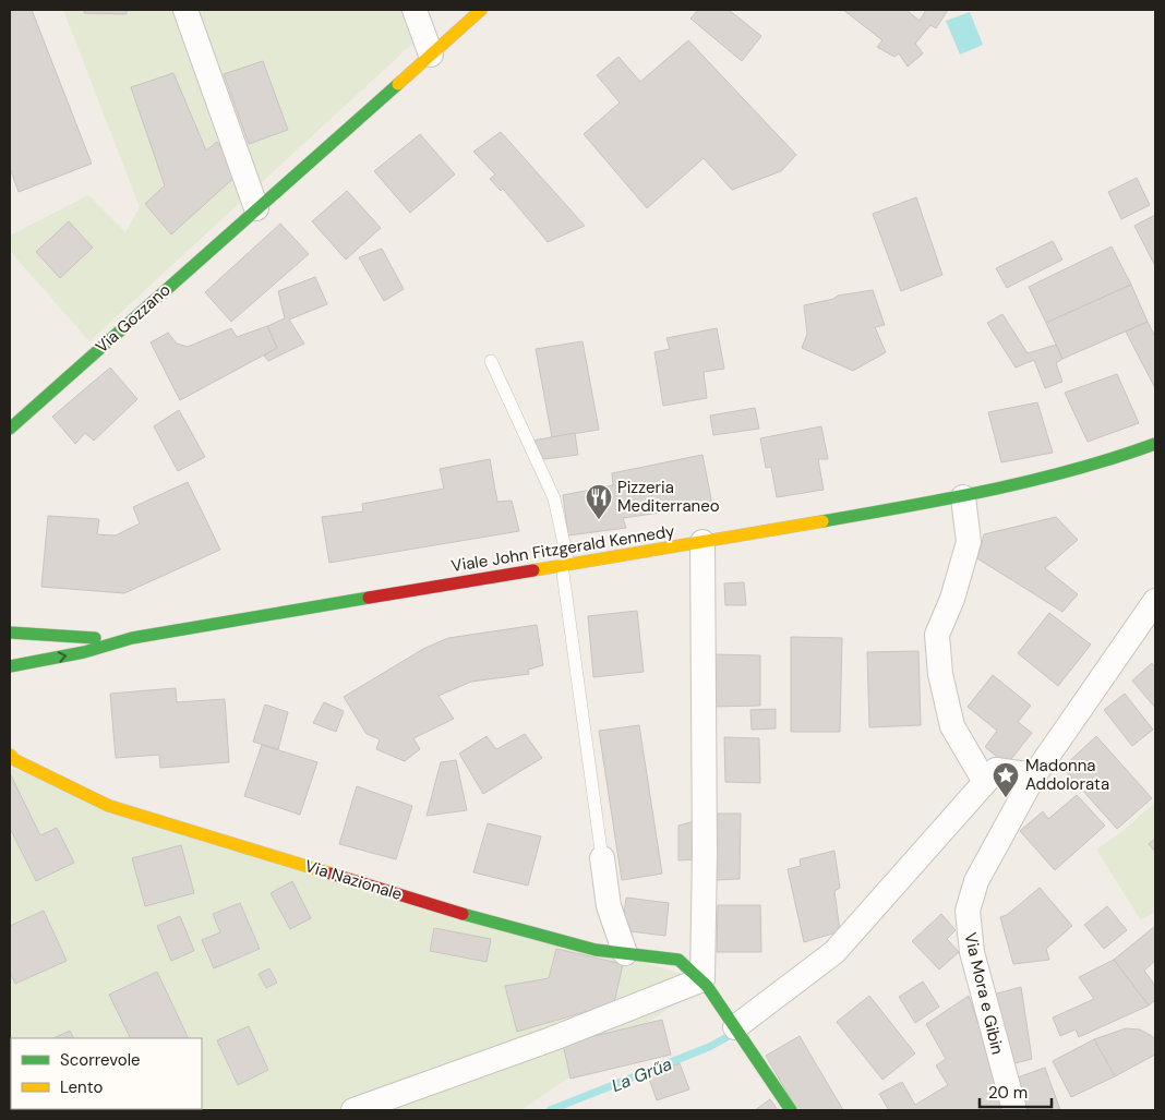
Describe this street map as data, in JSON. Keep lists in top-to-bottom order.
{
  "streets": {
    "street": [
      "Via Gozzano",
      "Viale John Fitzgerald Kennedy",
      "Via Nazionale",
      "Via Mora e Gibin"
    ]
  },
  "water": ["La Grűa"],
  "places": {
    "restaurant": ["Pizzeria Mediterraneo"],
    "place": ["Madonna Addolorata"]
  },
  "legend": ["Scorrevole", "Lento"],
  "scale_bar": "20 m"
}
